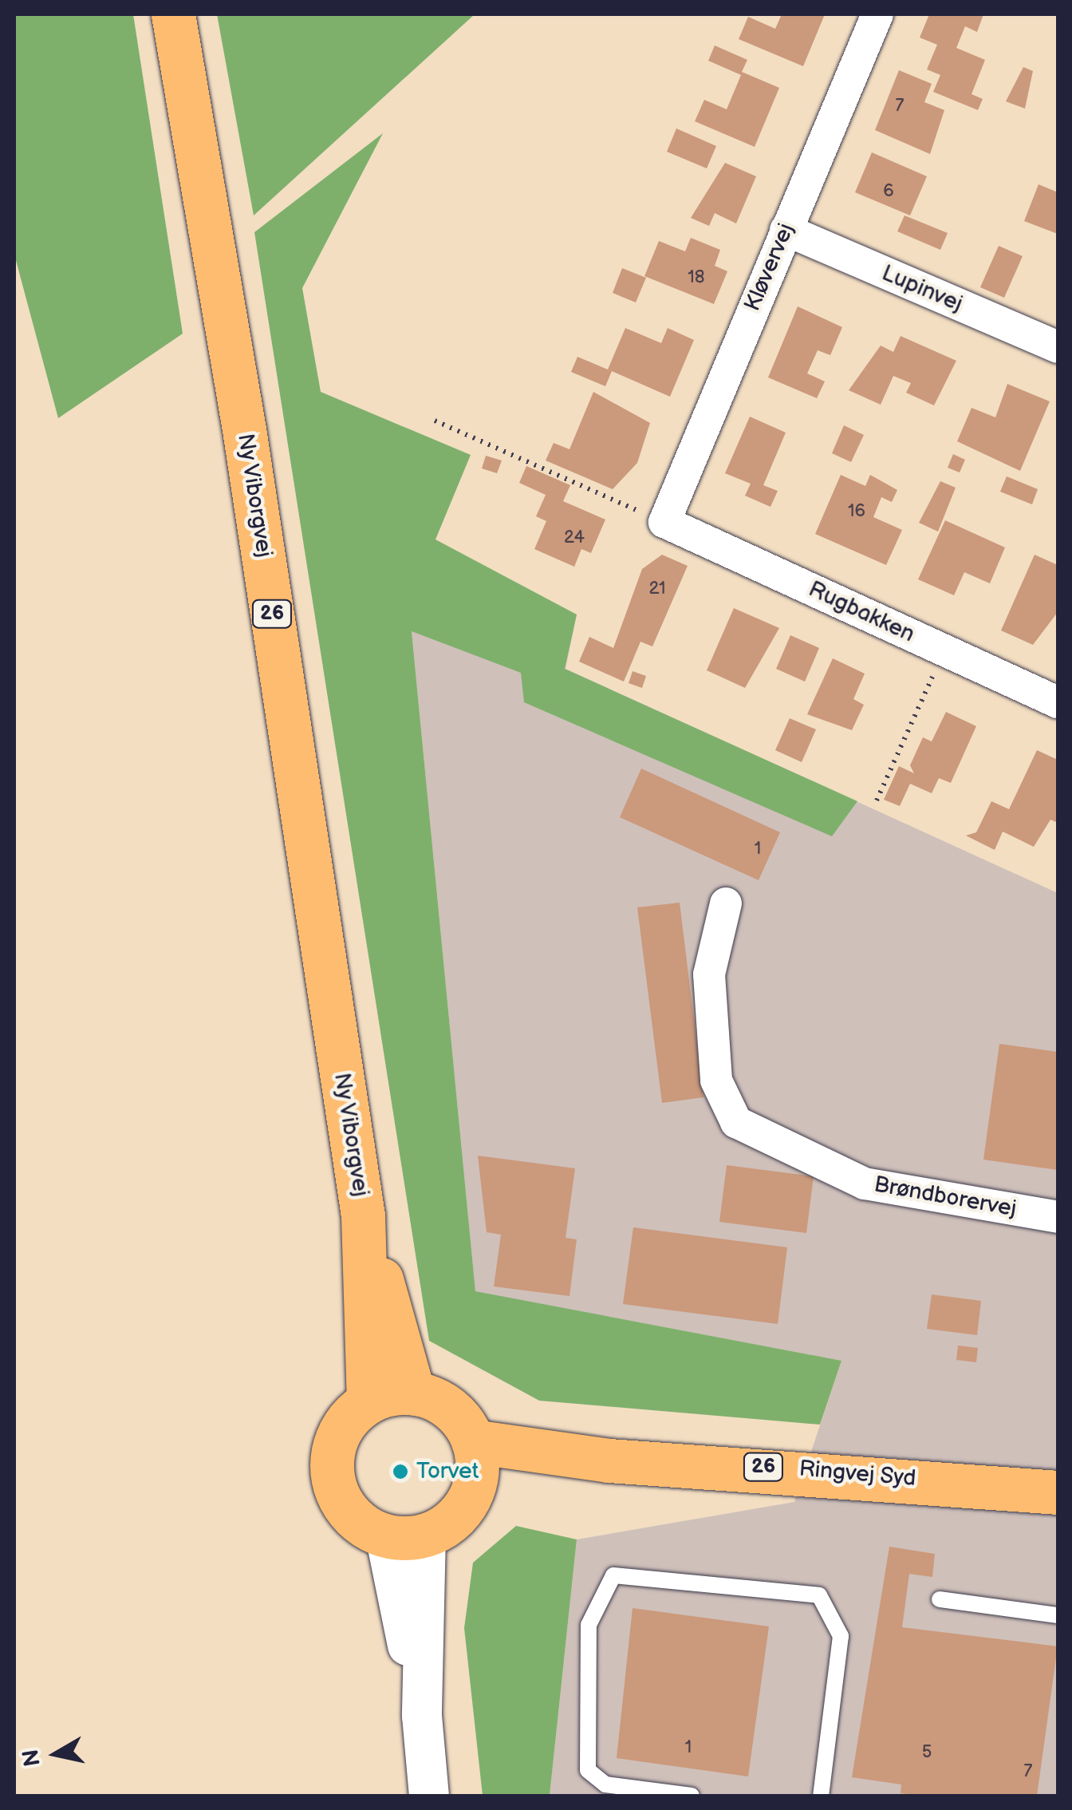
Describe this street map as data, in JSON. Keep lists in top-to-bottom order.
{
  "streets": {
    "main road": ["Ny Viborgvej", "26", "Ringvej Syd"],
    "street": [
      "Kløvervej",
      "Lupinvej",
      "Rugbakken",
      "Brøndborervej"
    ]
  },
  "crossings": [
    ["Kløvervej", "Lupinvej"],
    ["Kløvervej", "Rugbakken"],
    ["Ny Viborgvej", "Ringvej Syd"]
  ],
  "places": ["Torvet"],
  "house_numbers": [
    "7",
    "6",
    "18",
    "16",
    "24",
    "21",
    "1",
    "1",
    "5",
    "7"
  ],
  "north": "left"
}
